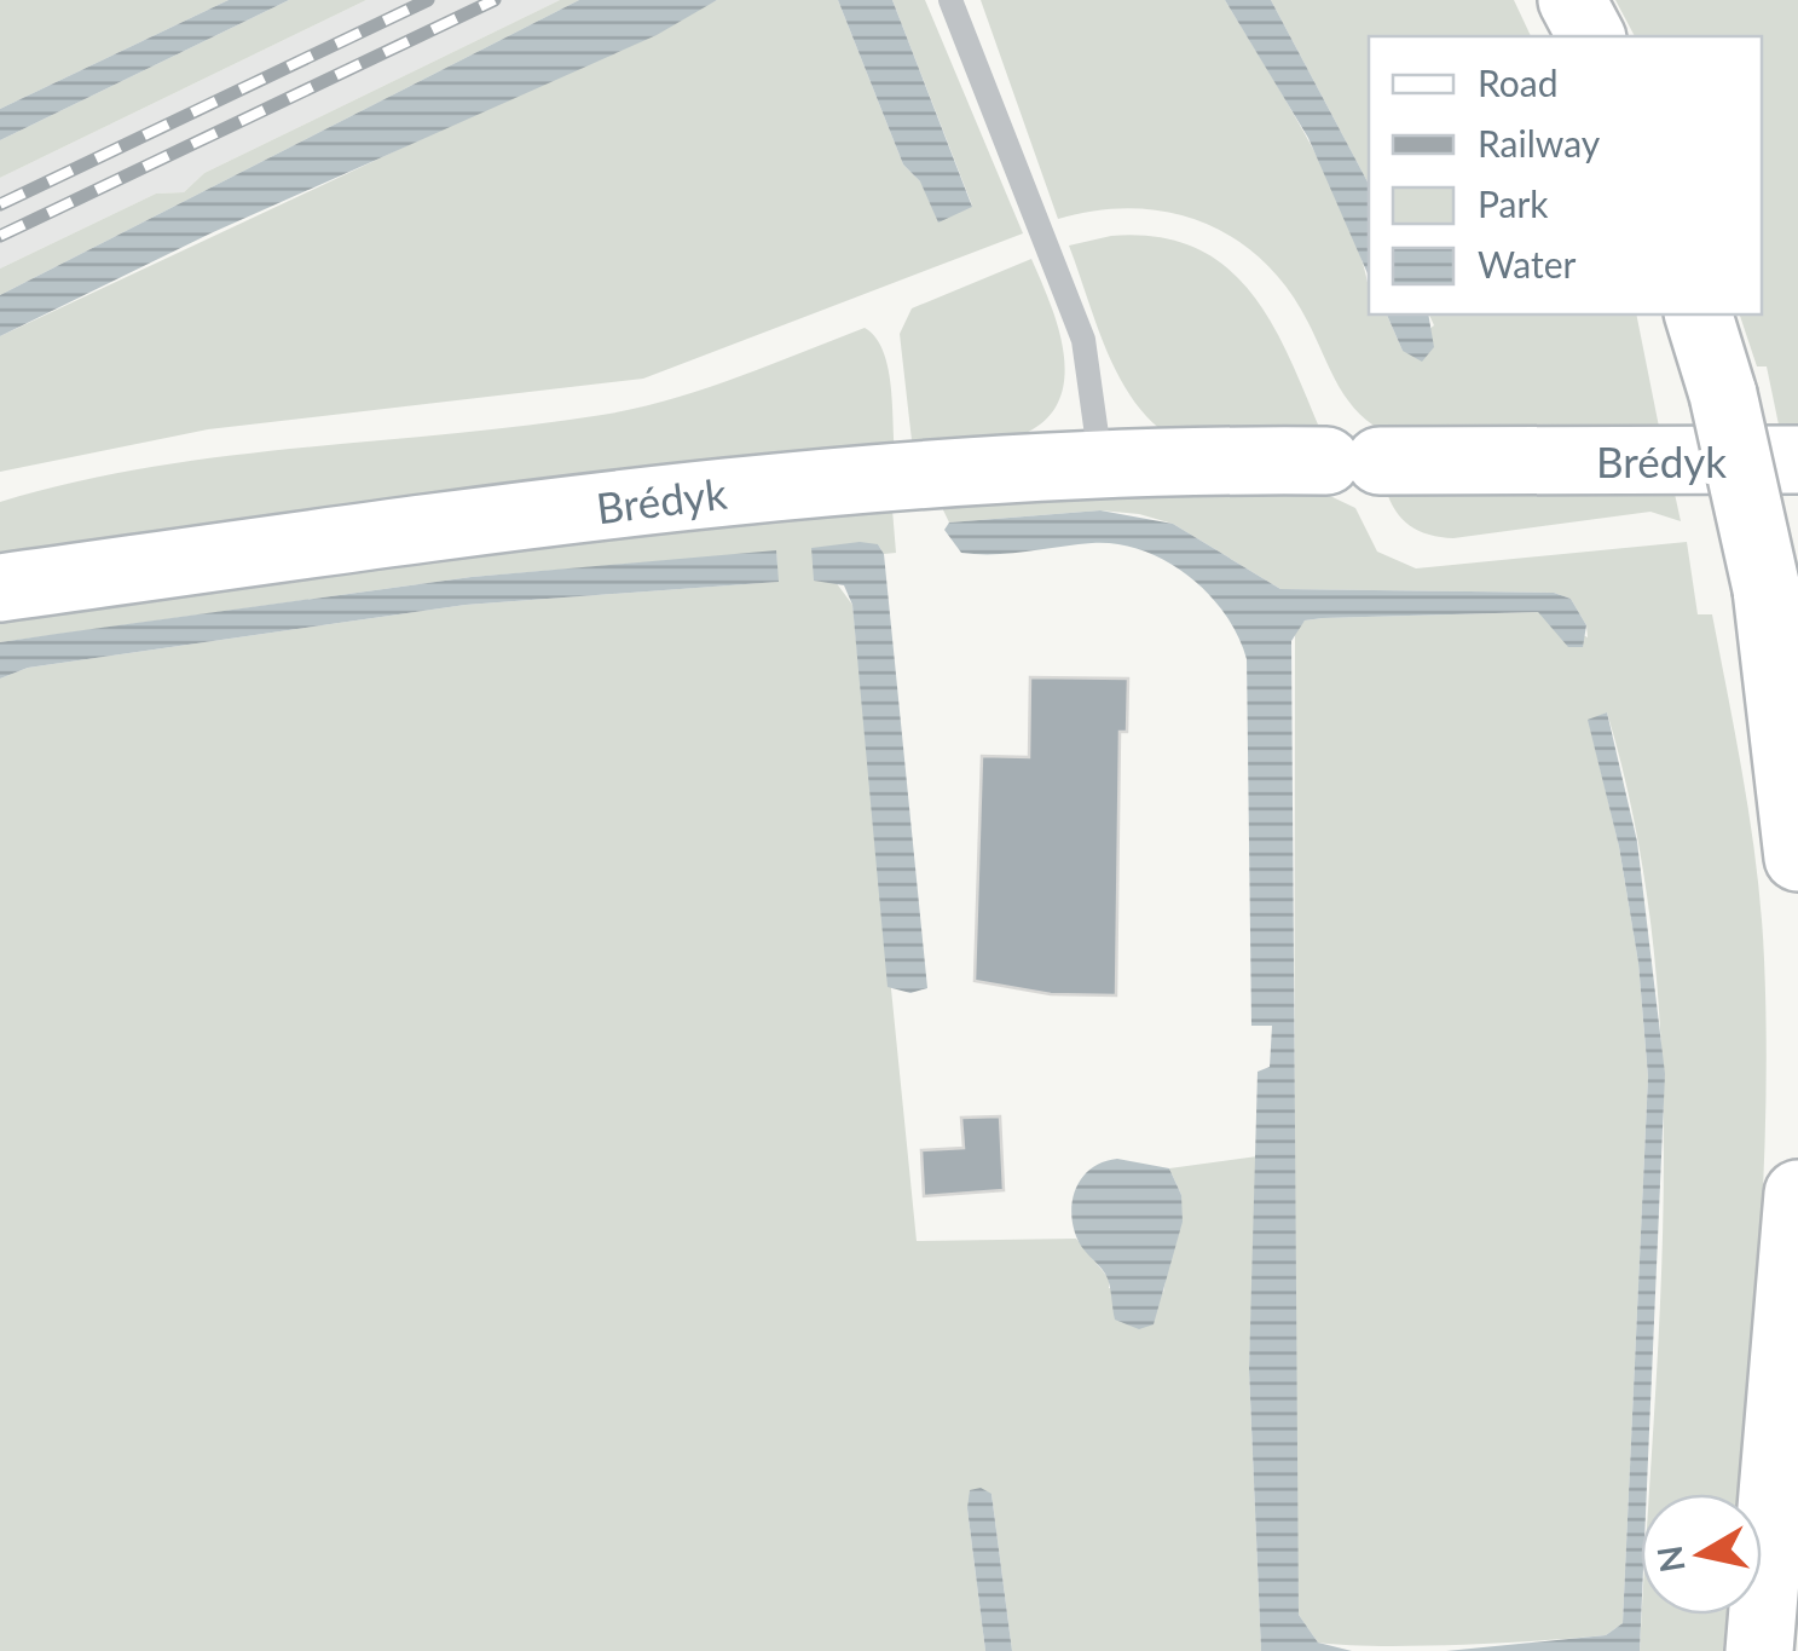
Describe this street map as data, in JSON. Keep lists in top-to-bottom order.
{
  "streets": {
    "main road": ["Brédyk"]
  },
  "legend": [
    "Road",
    "Railway",
    "Park",
    "Water"
  ],
  "north": "left"
}
